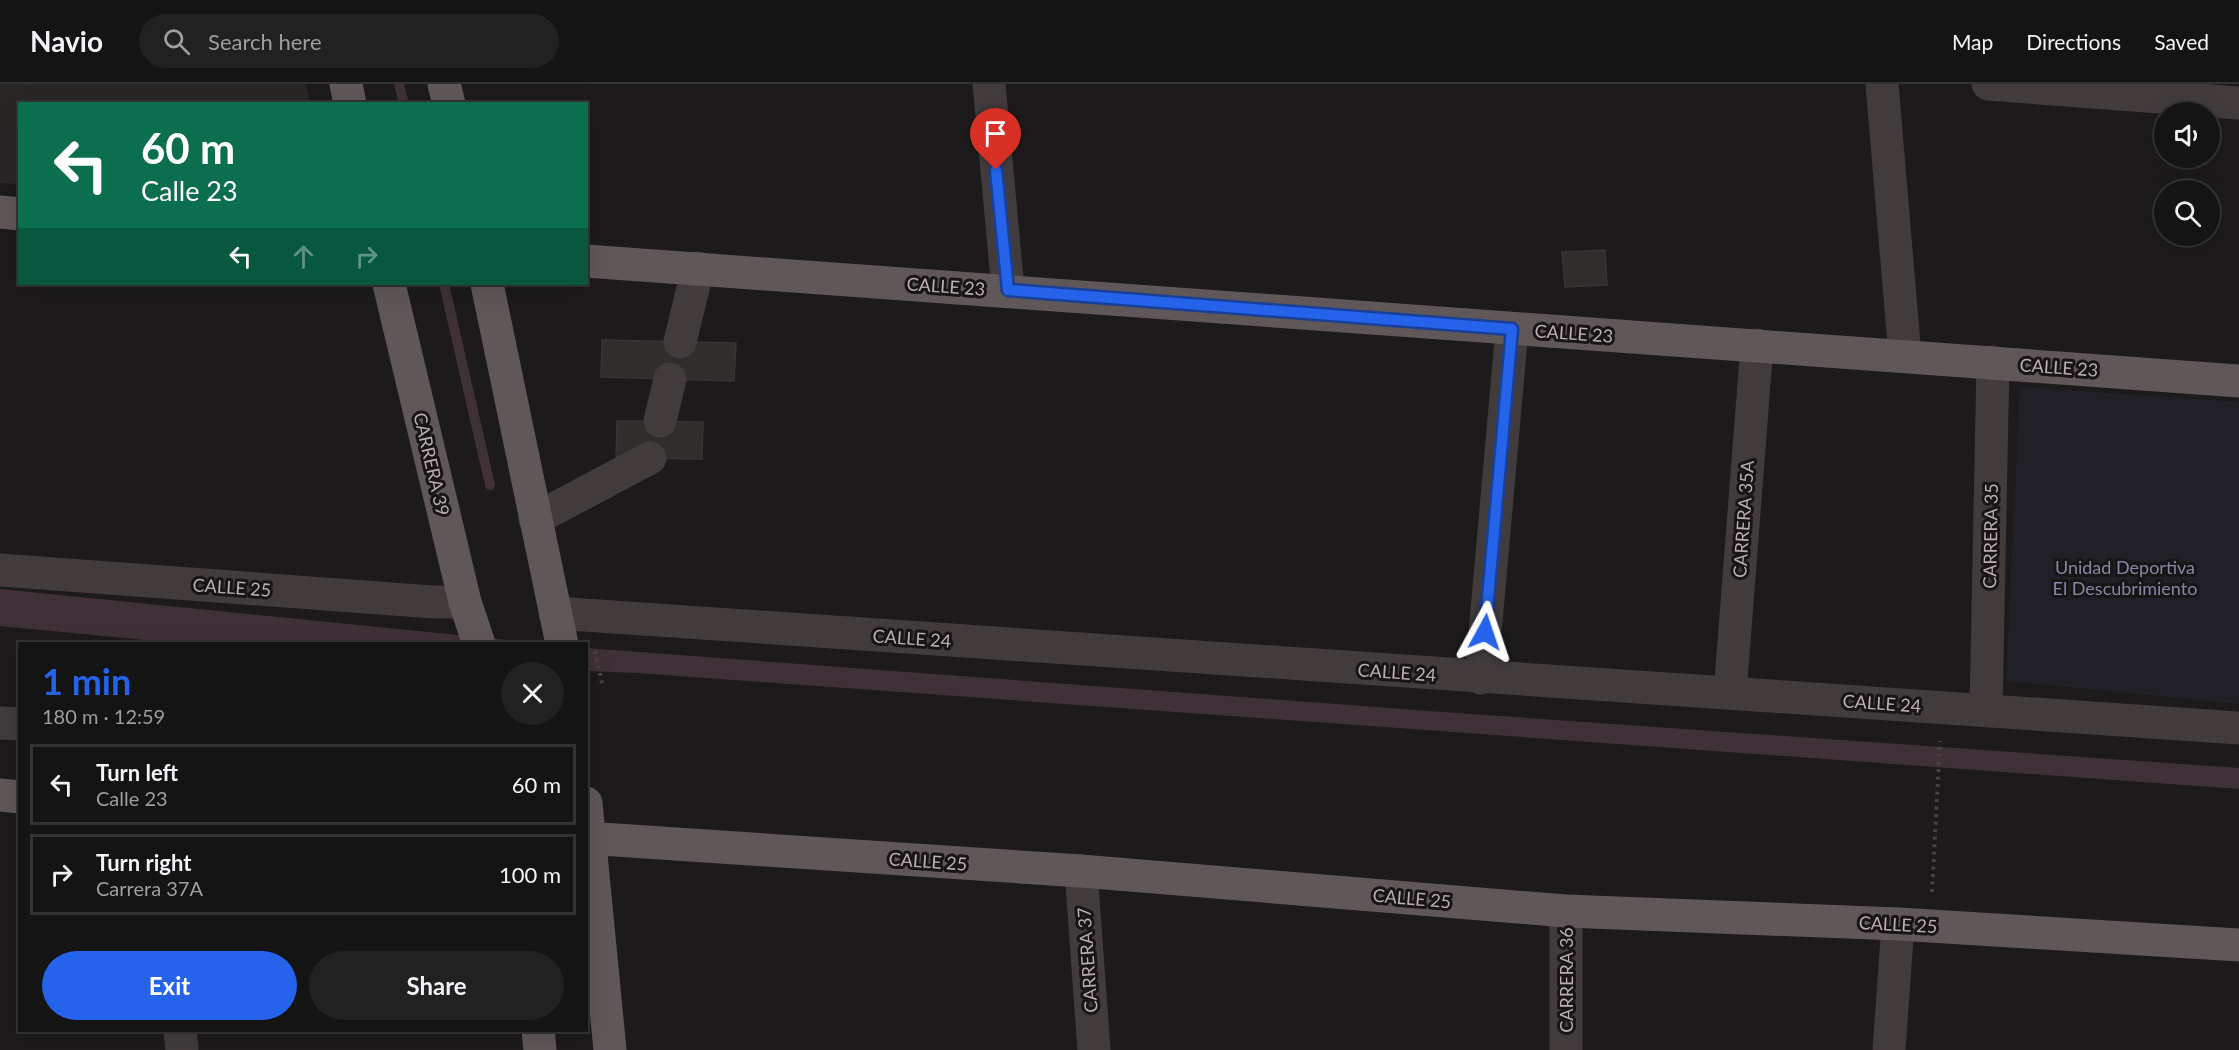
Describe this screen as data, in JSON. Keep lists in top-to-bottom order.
{
  "streets": {
    "main road": ["CALLE 23", "CARRERA 39", "CALLE 25"],
    "street": [
      "CARRERA 35A",
      "CARRERA 35",
      "CALLE 24",
      "CARRERA 37",
      "CARRERA 36"
    ]
  },
  "crossings": [
    ["CALLE 23", "CARRERA 35A"],
    ["CALLE 23", "CARRERA 35"],
    ["CARRERA 39", "CALLE 25"],
    ["CARRERA 35A", "CALLE 24"],
    ["CARRERA 35", "CALLE 24"],
    ["CALLE 25", "CARRERA 37"],
    ["CALLE 25", "CARRERA 36"]
  ],
  "parks": ["Unidad Deportiva El Descubrimiento"],
  "page": {
    "header": "Navio",
    "search": "Search here",
    "nav": ["Map", "Directions", "Saved"],
    "turn": ["60 m", "Calle 23"],
    "heading": ["1 min", "180 m · 12:59"],
    "list": [
      {
        "name": "Turn left",
        "note": "Calle 23",
        "value": "60 m"
      },
      {
        "name": "Turn right",
        "note": "Carrera 37A",
        "value": "100 m"
      }
    ],
    "buttons": ["Exit", "Share"]
  }
}
